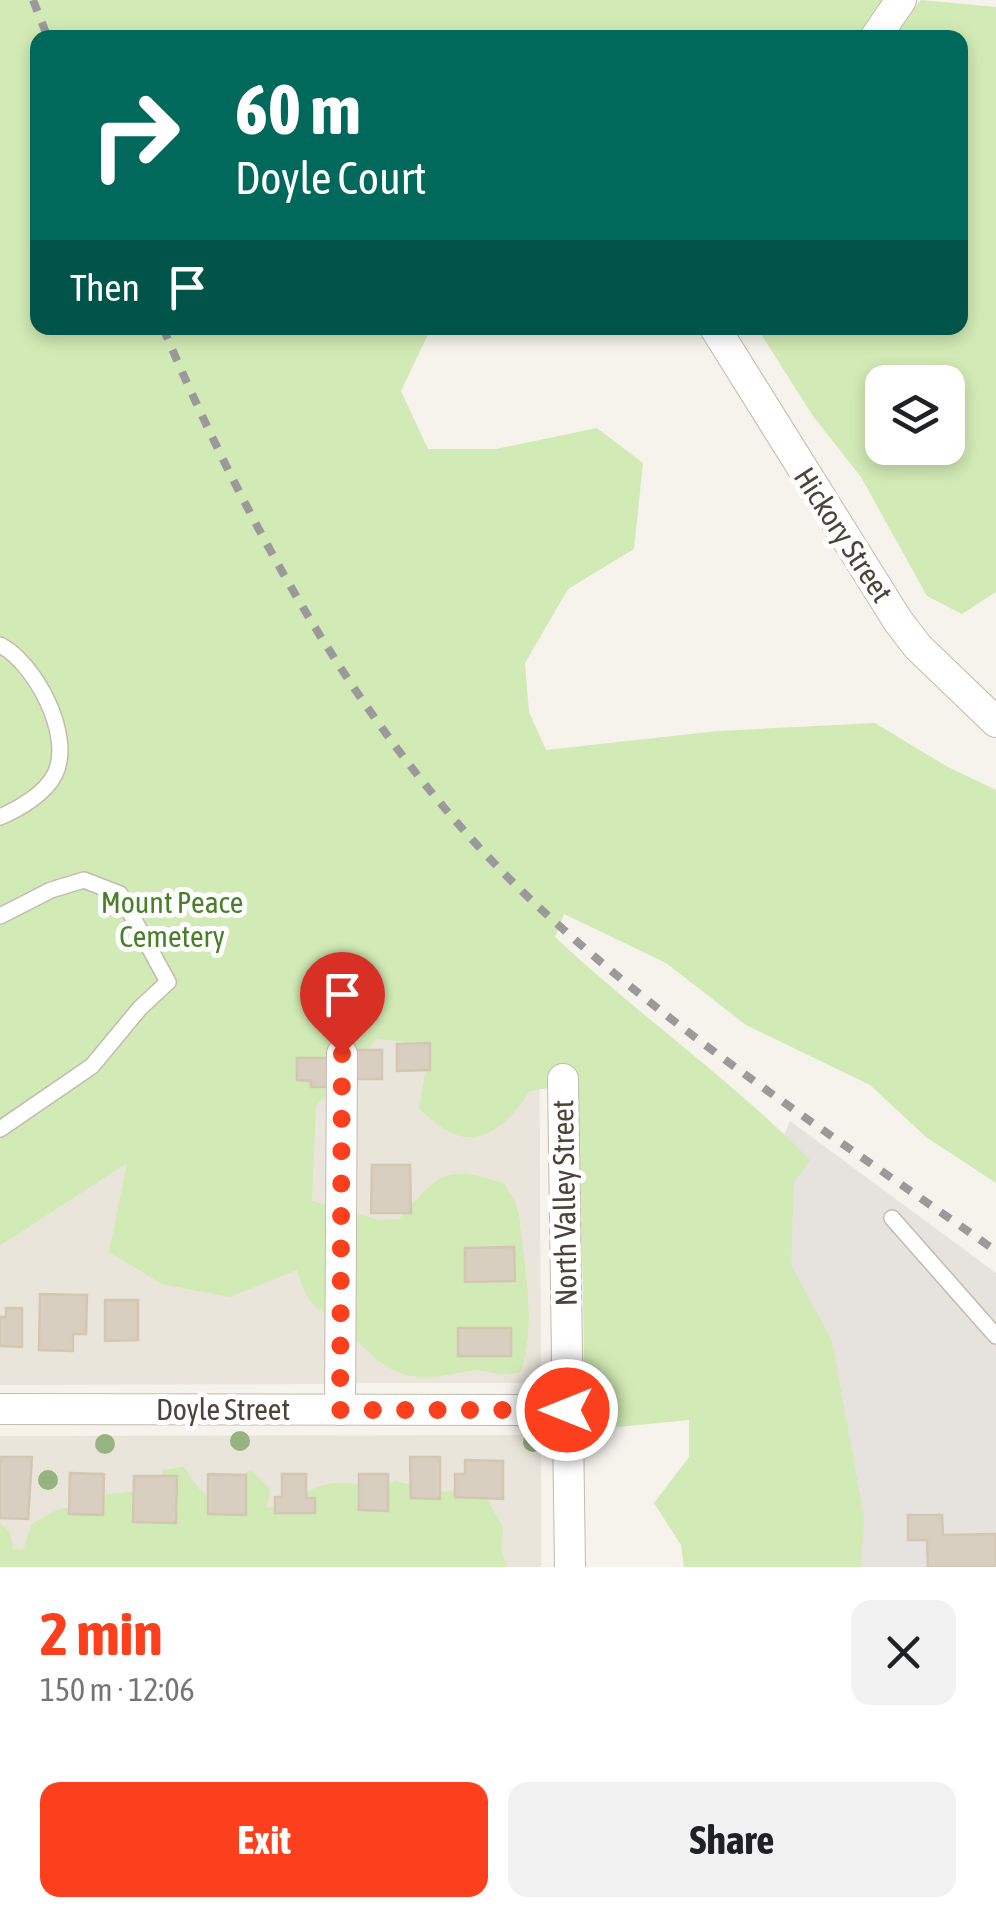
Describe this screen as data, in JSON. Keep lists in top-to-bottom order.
{
  "streets": {
    "street": ["Hickory Street", "North Valley Street", "Doyle Street"]
  },
  "crossings": [
    ["North Valley Street", "Doyle Street"]
  ],
  "parks": ["Mount Peace Cemetery"],
  "page": {
    "turn": ["60 m", "Doyle Court"],
    "then": "Then",
    "heading": ["2 min", "150 m · 12:06"],
    "buttons": ["Exit", "Share"]
  }
}
